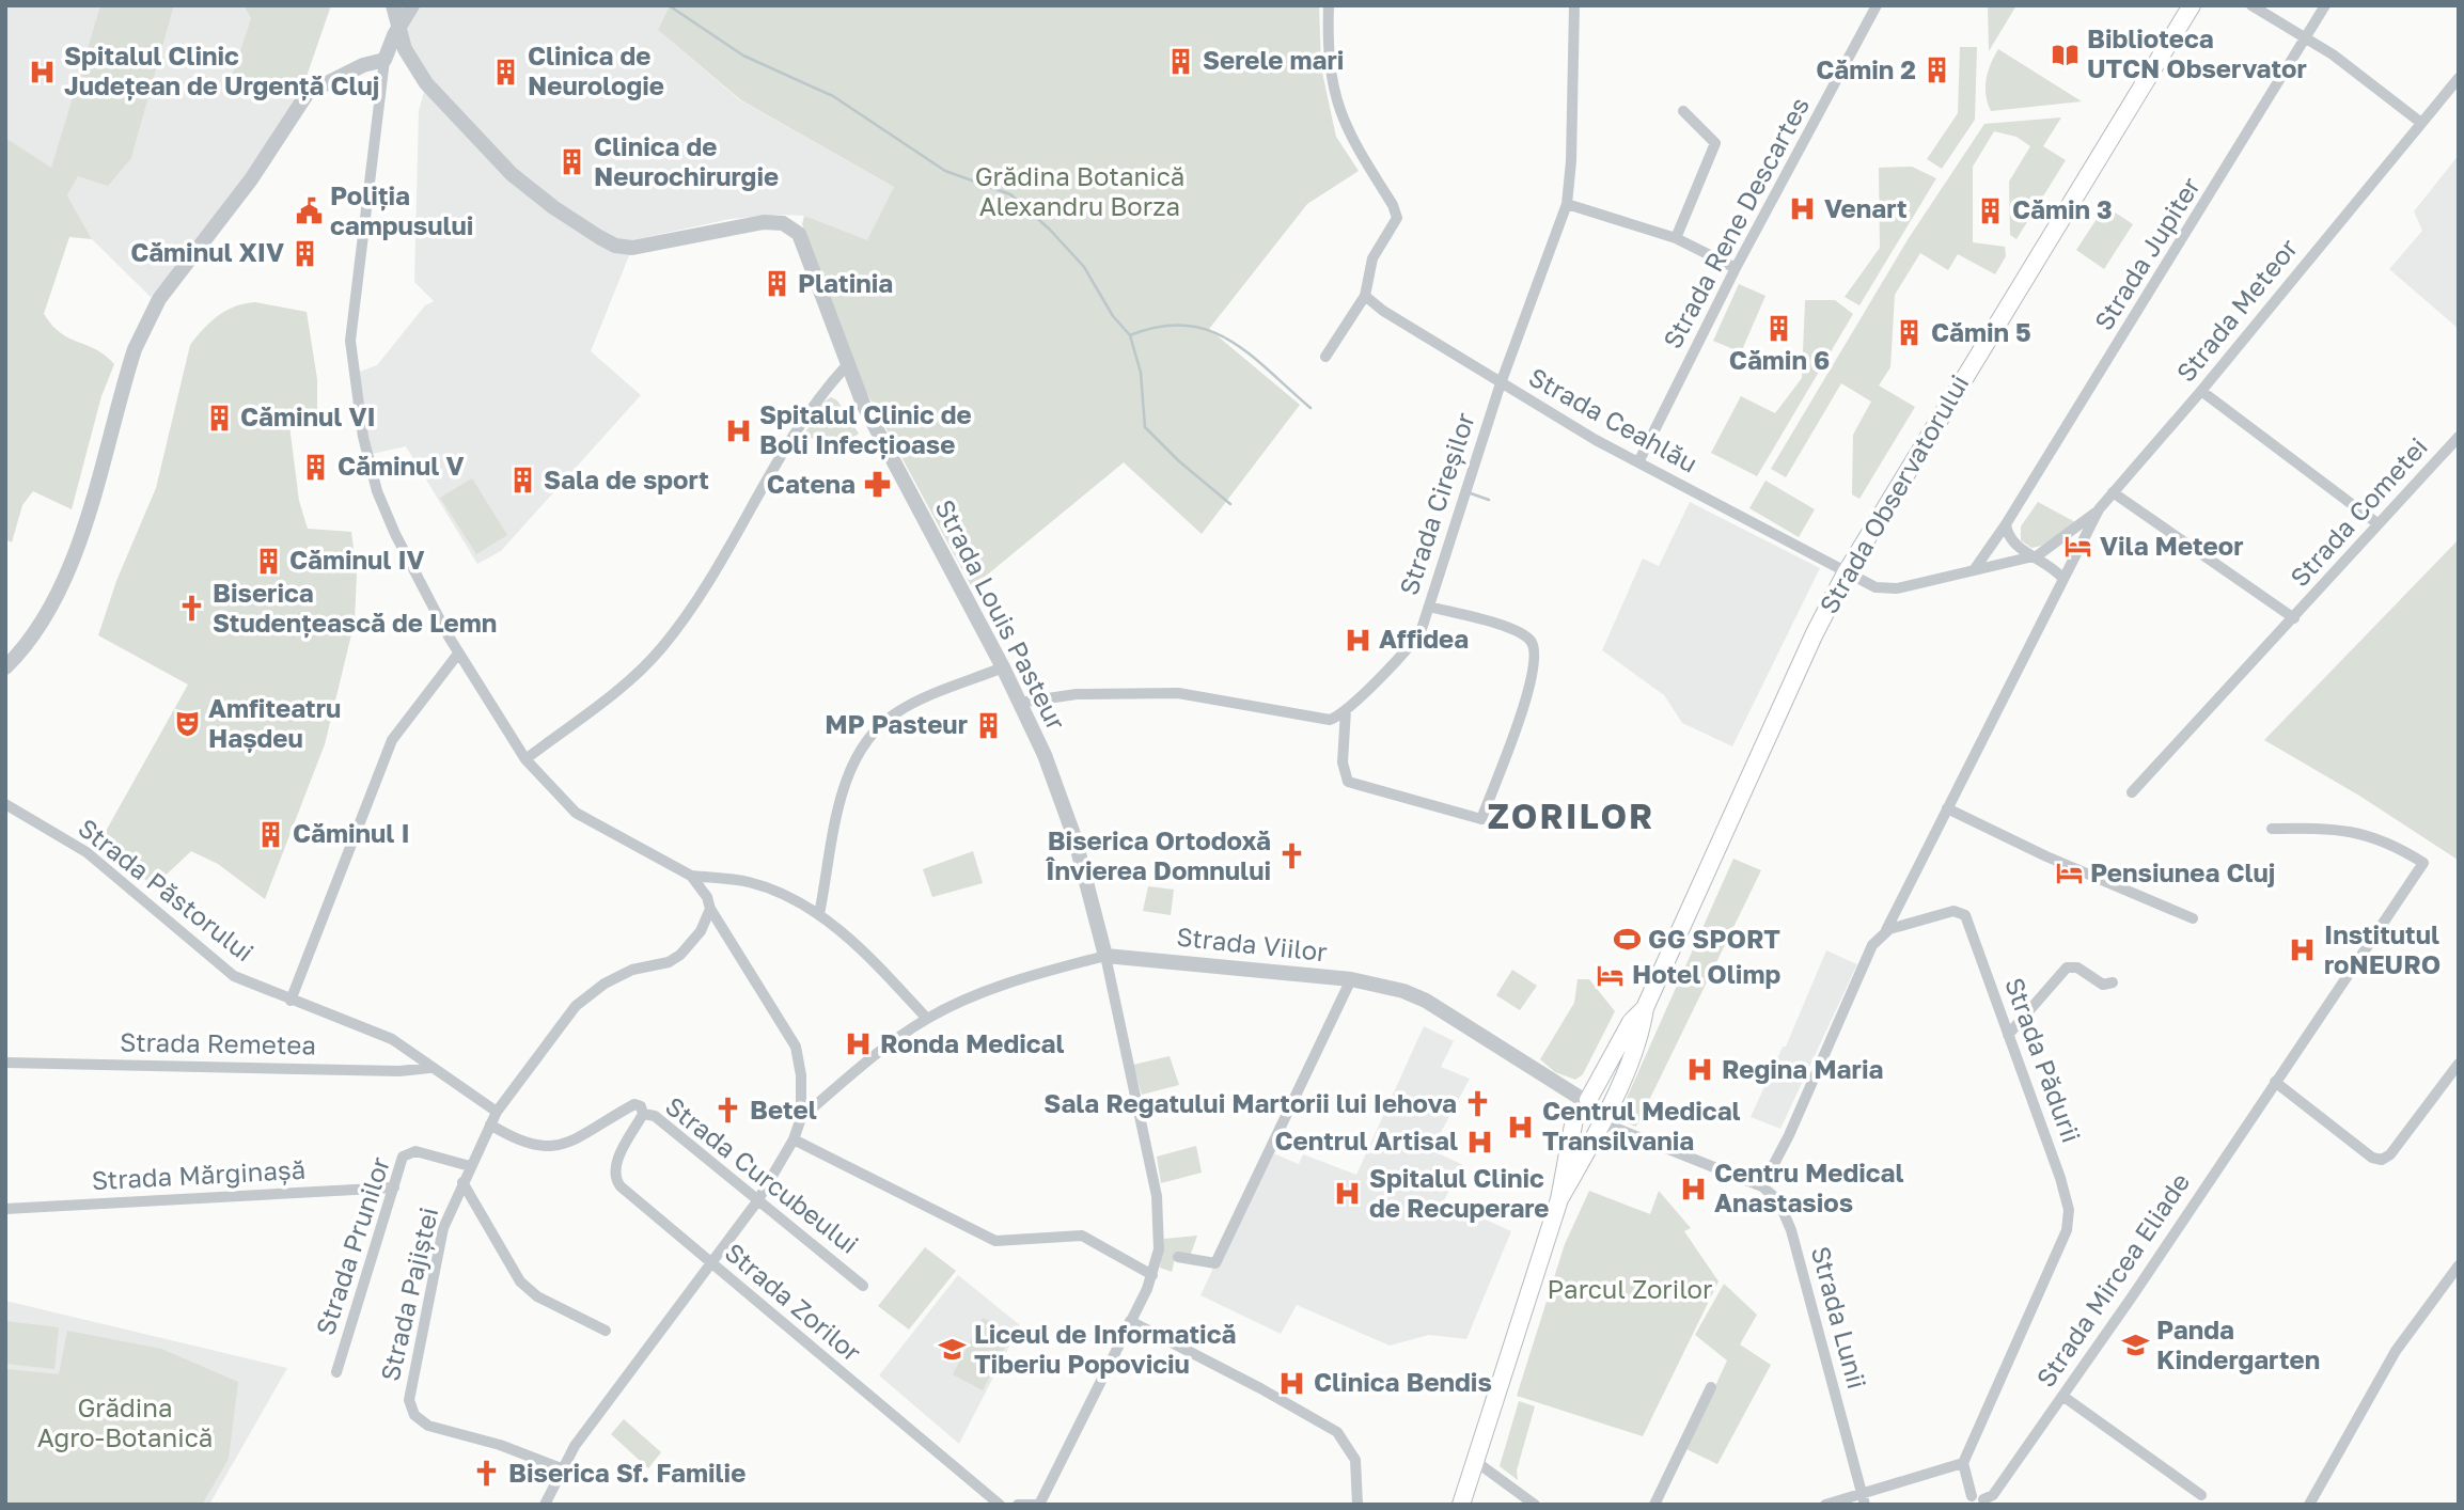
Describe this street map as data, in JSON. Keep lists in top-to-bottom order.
{
  "streets": {
    "main road": ["Strada Observatorului"],
    "street": [
      "Strada Rene Descartes",
      "Strada Jupiter",
      "Strada Meteor",
      "Strada Ceahlău",
      "Strada Cireșilor",
      "Strada Cometei",
      "Strada Louis Pasteur",
      "Strada Păstorului",
      "Strada Viilor",
      "Strada Remetea",
      "Strada Pădurii",
      "Strada Mărginașă",
      "Strada Curcubeului",
      "Strada Prunilor",
      "Strada Mircea Eliade",
      "Strada Pajiștei",
      "Strada Zorilor",
      "Strada Lunii"
    ]
  },
  "crossings": [
    ["Strada Rene Descartes", "Strada Ceahlău"],
    ["Strada Meteor", "Strada Cometei"],
    ["Strada Meteor", "Strada Pădurii"],
    ["Strada Ceahlău", "Strada Observatorului"],
    ["Strada Ceahlău", "Strada Cireșilor"],
    ["Strada Observatorului", "Strada Viilor"],
    ["Strada Louis Pasteur", "Strada Viilor"],
    ["Strada Păstorului", "Strada Remetea"],
    ["Strada Păstorului", "Strada Pajiștei"],
    ["Strada Pădurii", "Strada Mircea Eliade"],
    ["Strada Mărginașă", "Strada Prunilor"],
    ["Strada Curcubeului", "Strada Pajiștei"],
    ["Strada Curcubeului", "Strada Zorilor"],
    ["Strada Prunilor", "Strada Pajiștei"]
  ],
  "districts": ["ZORILOR"],
  "parks": ["Grădina Botanică Alexandru Borza", "Parcul Zorilor", "Grădina Agro-Botanică"],
  "places": {
    "library": ["Biblioteca UTCN Observator"],
    "building": [
      "Serele mari",
      "Cămin 2",
      "Clinica de Neurologie",
      "Clinica de Neurochirurgie",
      "Cămin 3",
      "Căminul XIV",
      "Platinia",
      "Cămin 6",
      "Cămin 5",
      "Căminul VI",
      "Căminul V",
      "Sala de sport",
      "Căminul IV",
      "MP Pasteur",
      "Căminul I"
    ],
    "hospital": [
      "Spitalul Clinic Județean de Urgență Cluj",
      "Venart",
      "Spitalul Clinic de Boli Infecțioase",
      "Affidea",
      "Institutul roNEURO",
      "Ronda Medical",
      "Regina Maria",
      "Centrul Medical Transilvania",
      "Centrul Artisal",
      "Centru Medical Anastasios",
      "Spitalul Clinic de Recuperare",
      "Clinica Bendis"
    ],
    "public building": ["Poliția campusului"],
    "pharmacy": ["Catena"],
    "hotel": ["Vila Meteor", "Pensiunea Cluj", "Hotel Olimp"],
    "church": [
      "Biserica Studențească de Lemn",
      "Biserica Ortodoxă Învierea Domnului",
      "Sala Regatului Martorii lui Iehova",
      "Betel",
      "Biserica Sf. Familie"
    ],
    "theatre": ["Amfiteatru Hașdeu"],
    "sports": ["GG SPORT"],
    "school or university": ["Panda Kindergarten", "Liceul de Informatică Tiberiu Popoviciu"]
  }
}
